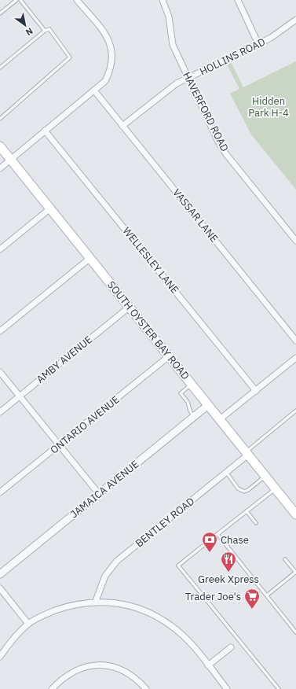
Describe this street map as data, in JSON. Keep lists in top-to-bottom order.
{
  "streets": {
    "main road": ["SOUTH OYSTER BAY ROAD"],
    "street": [
      "HOLLINS ROAD",
      "HAVERFORD ROAD",
      "VASSAR LANE",
      "WELLESLEY LANE",
      "AMBY AVENUE",
      "ONTARIO AVENUE",
      "JAMAICA AVENUE",
      "BENTLEY ROAD"
    ]
  },
  "crossings": [
    ["HOLLINS ROAD", "HAVERFORD ROAD"],
    ["HOLLINS ROAD", "VASSAR LANE"],
    ["SOUTH OYSTER BAY ROAD", "AMBY AVENUE"],
    ["SOUTH OYSTER BAY ROAD", "ONTARIO AVENUE"],
    ["SOUTH OYSTER BAY ROAD", "JAMAICA AVENUE"],
    ["SOUTH OYSTER BAY ROAD", "BENTLEY ROAD"]
  ],
  "parks": ["Hidden Park H-4"],
  "places": {
    "bank": ["Chase"],
    "restaurant": ["Greek Xpress"],
    "supermarket": ["Trader Joe's"]
  },
  "north": "bottom right"
}
